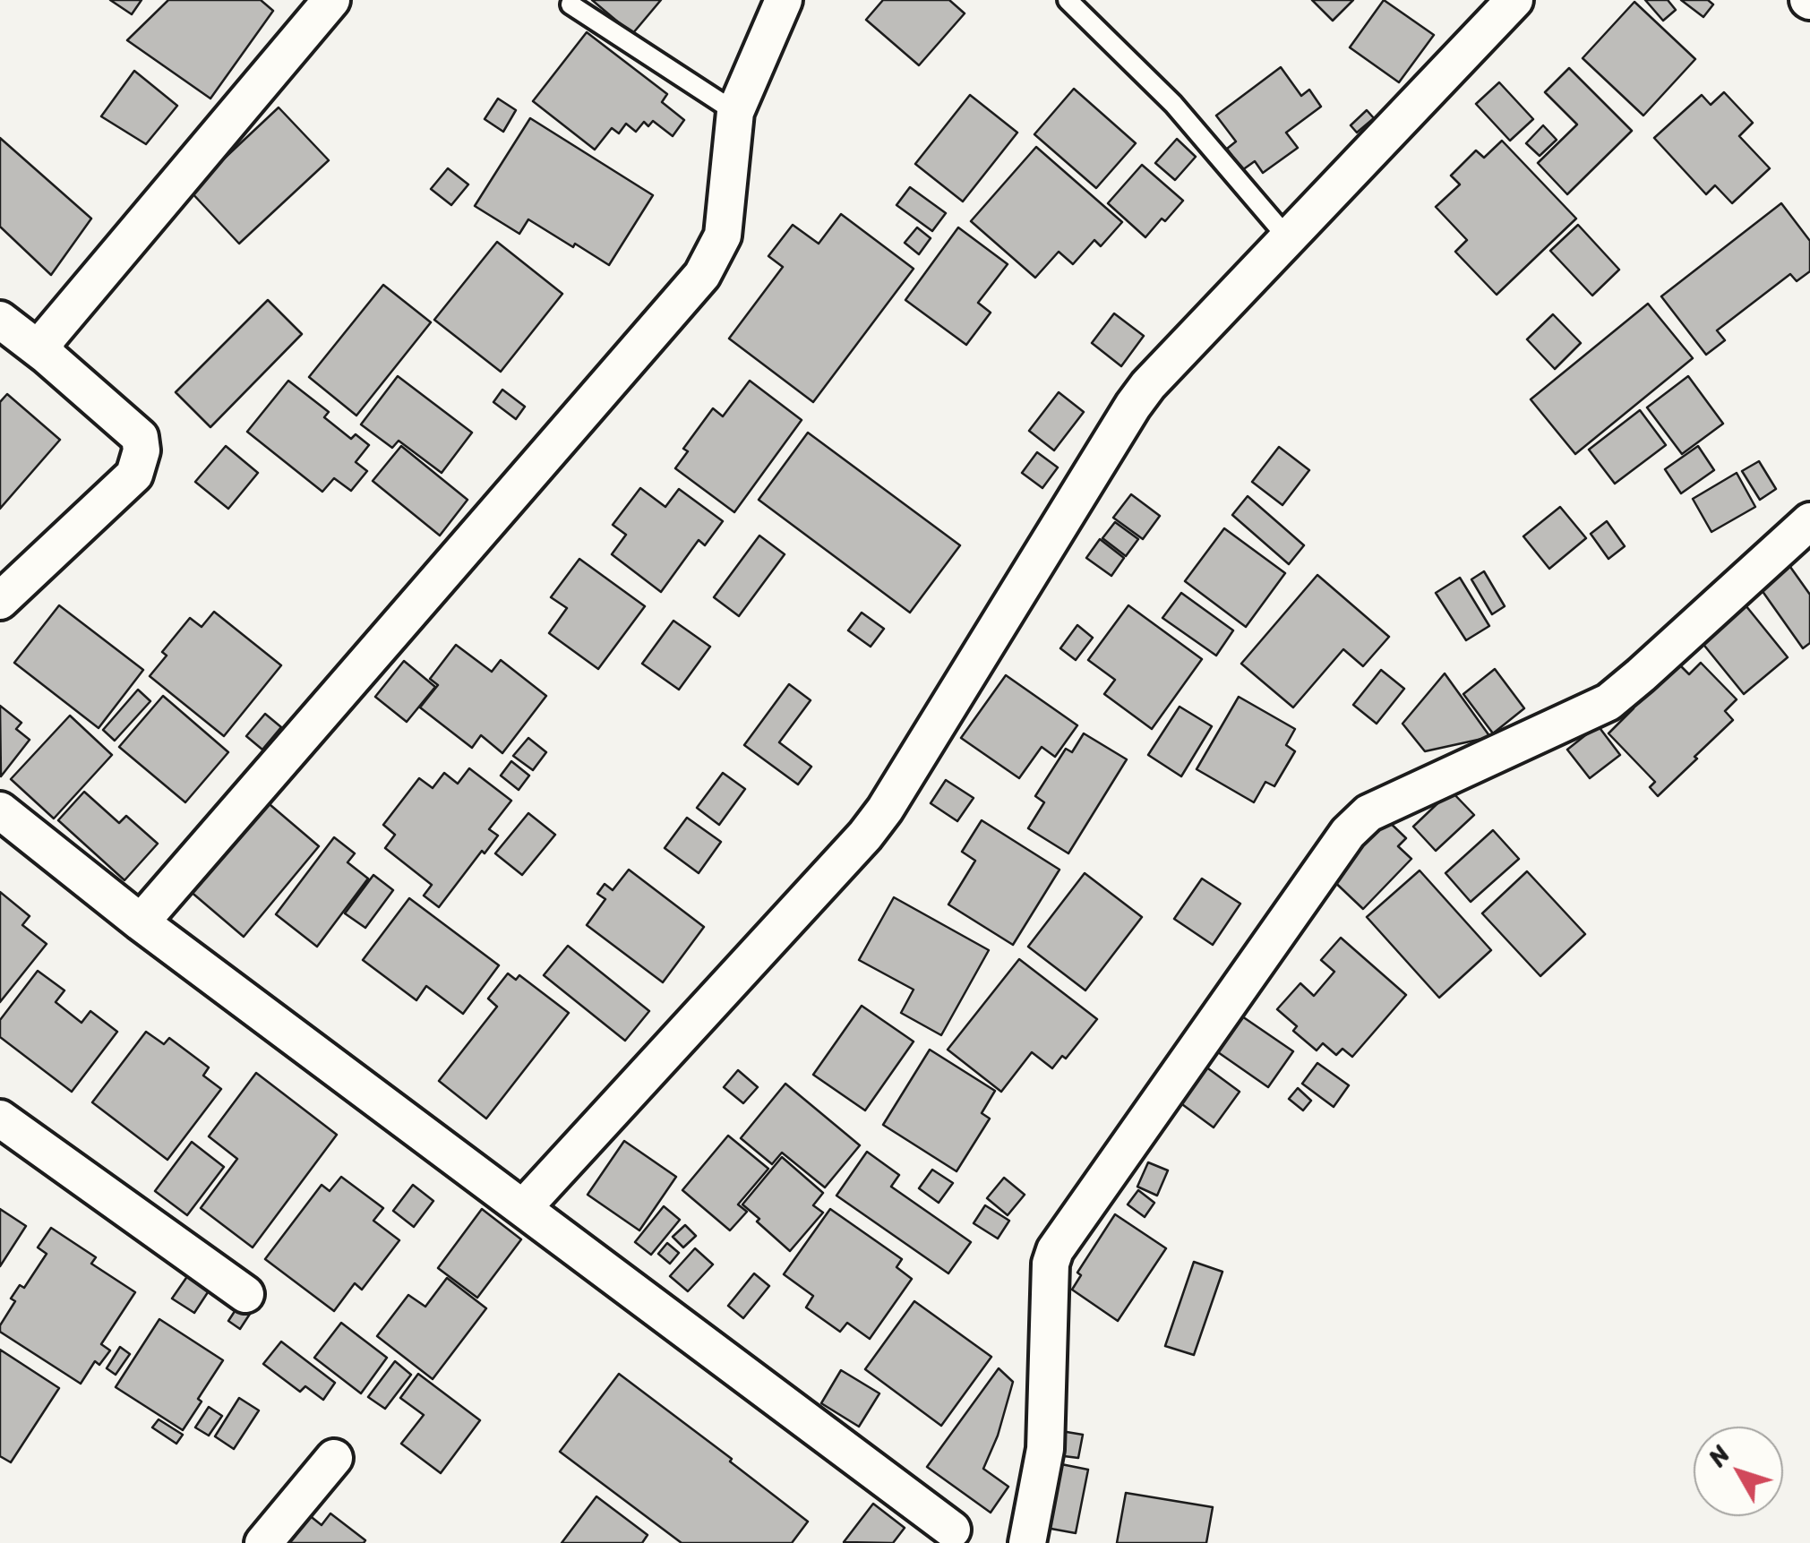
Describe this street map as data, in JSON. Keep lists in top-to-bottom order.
{
  "north": "top left"
}
